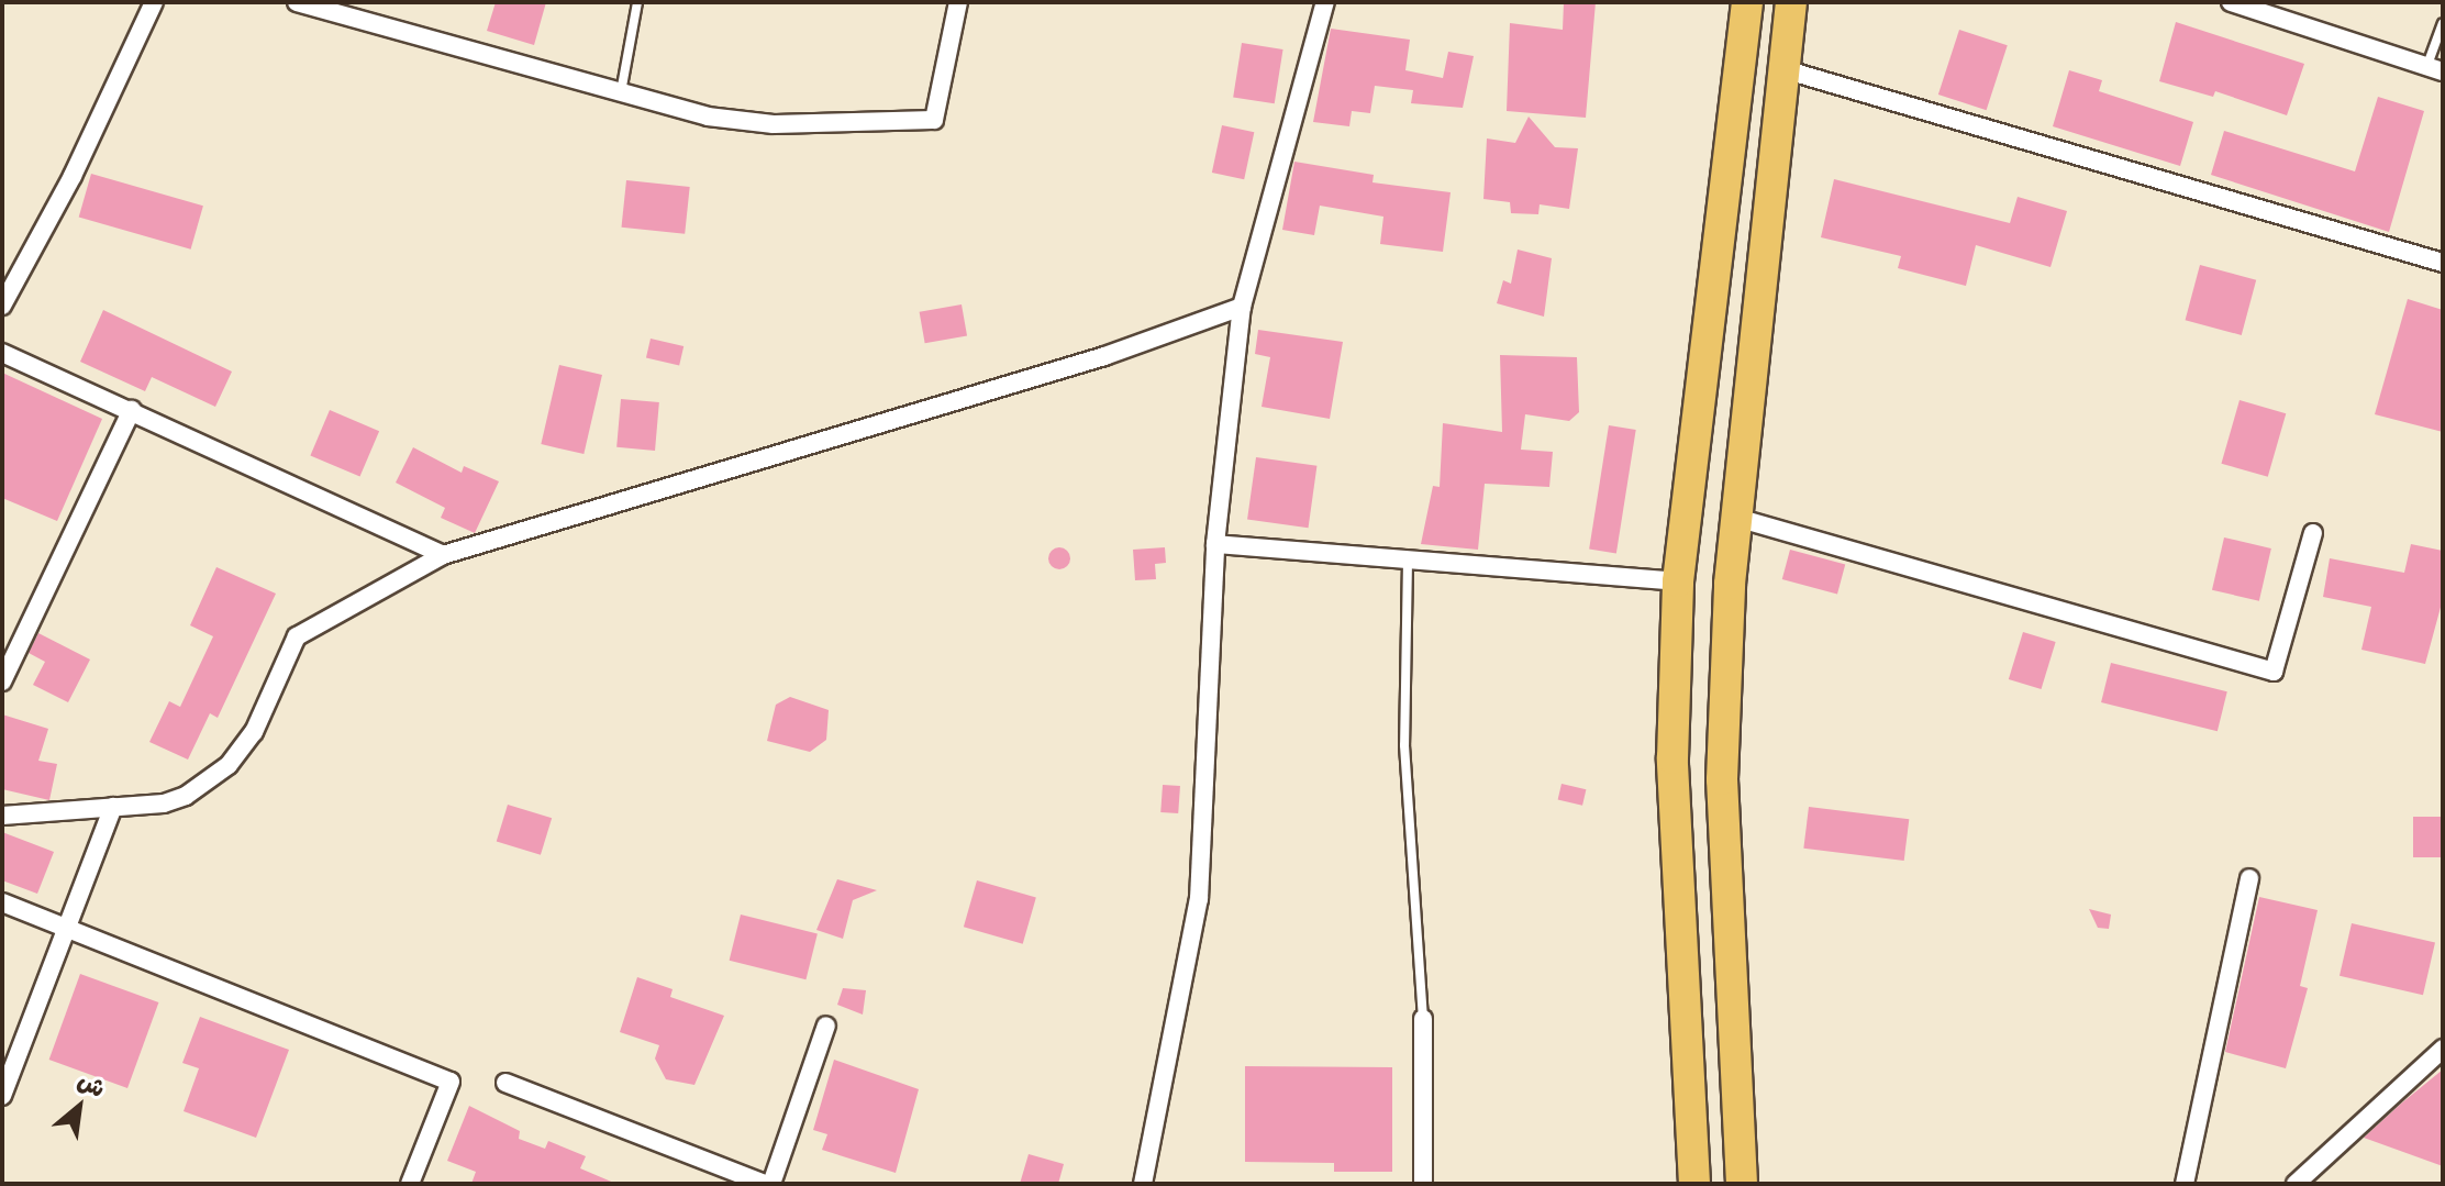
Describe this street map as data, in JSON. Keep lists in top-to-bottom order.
{
  "north": "top right"
}
